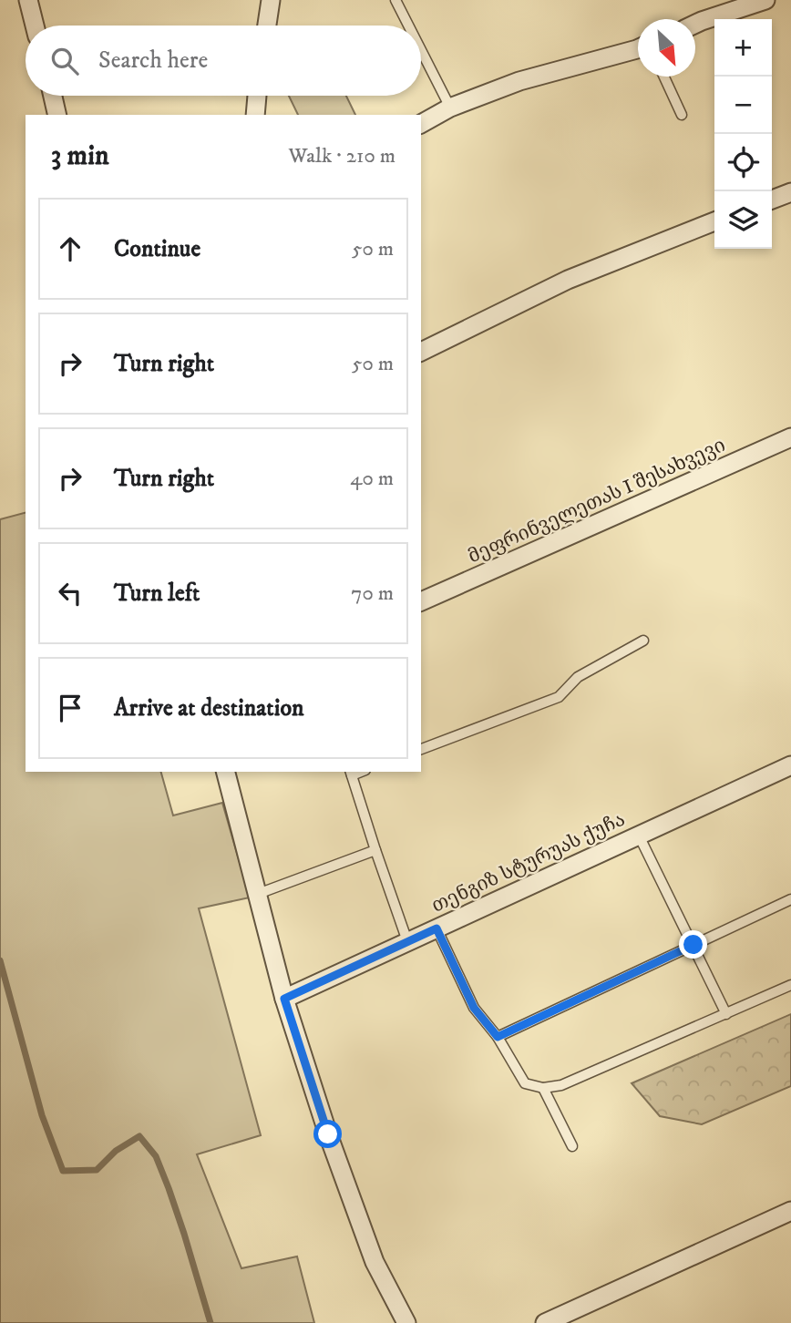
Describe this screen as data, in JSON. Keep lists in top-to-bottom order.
{
  "streets": {
    "street": ["მეფრინველეთას I შესახვევი", "თენგიზ სტურუას ქუჩა"]
  },
  "north": "bottom right",
  "page": {
    "map_buttons": ["+", "−"],
    "search": "Search here",
    "heading": ["3 min", "Walk · 210 m"],
    "list": [
      ["Continue", "50 m"],
      ["Turn right", "50 m"],
      ["Turn right", "40 m"],
      ["Turn left", "70 m"],
      "Arrive at destination"
    ]
  }
}
